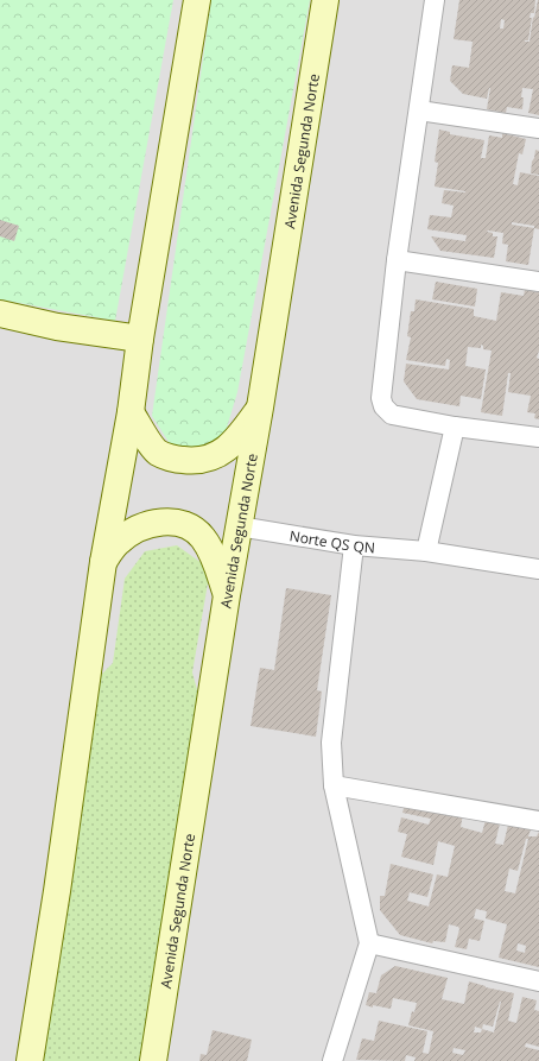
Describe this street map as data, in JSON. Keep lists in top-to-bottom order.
{
  "streets": {
    "main road": ["Avenida Segunda Norte"],
    "street": ["Norte QS QN"]
  },
  "crossings": [
    ["Avenida Segunda Norte", "Norte QS QN"]
  ]
}
